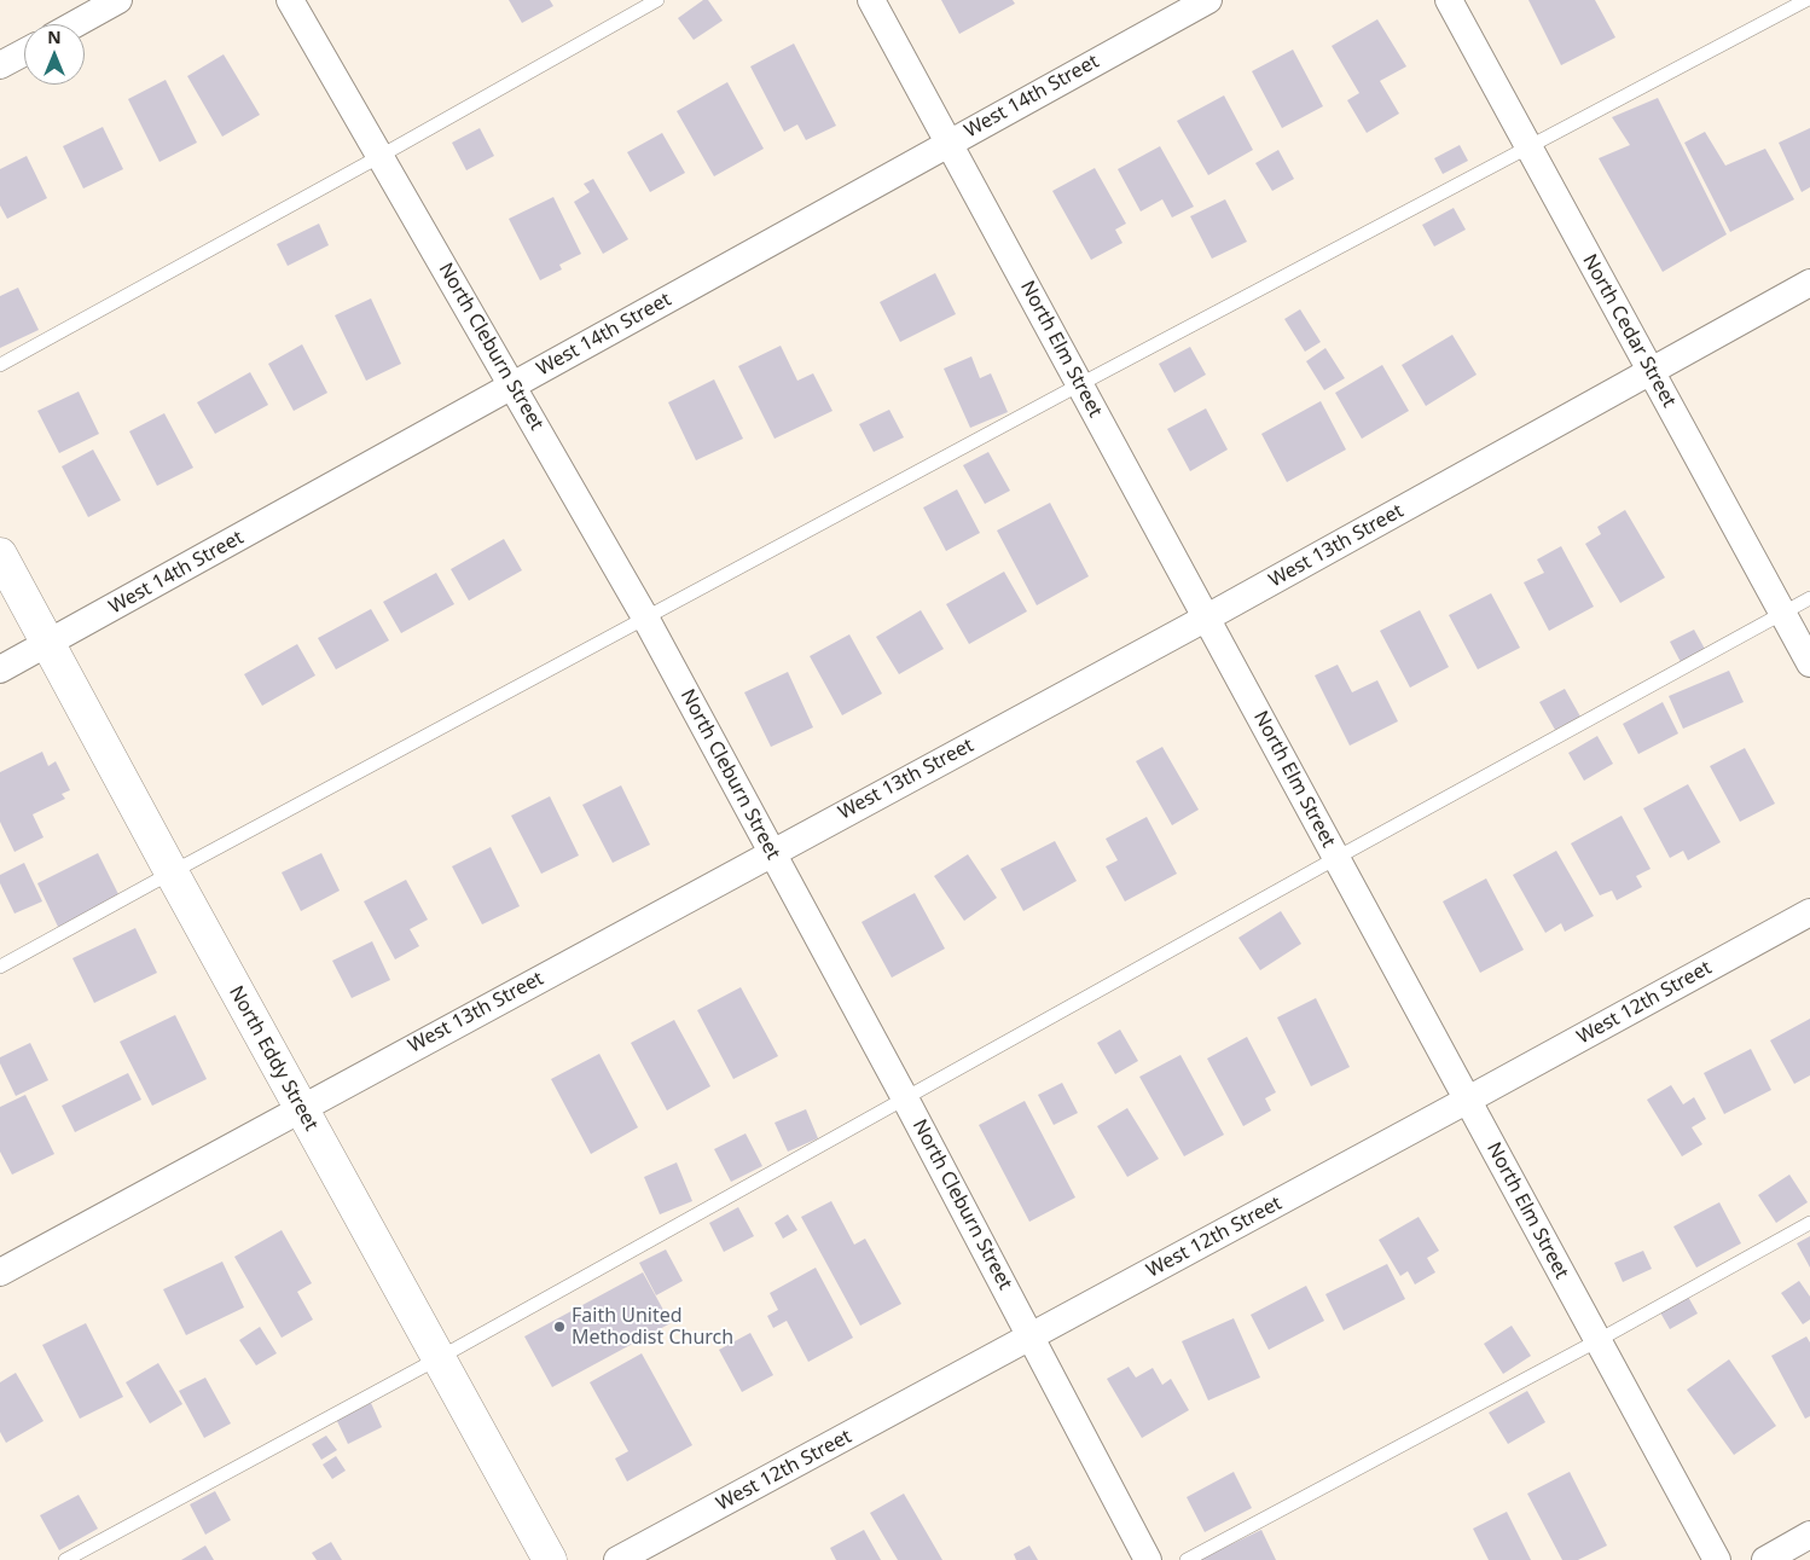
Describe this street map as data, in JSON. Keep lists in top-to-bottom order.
{
  "streets": {
    "main road": ["North Eddy Street"],
    "street": [
      "West 14th Street",
      "North Cedar Street",
      "North Cleburn Street",
      "North Elm Street",
      "West 13th Street",
      "West 12th Street"
    ]
  },
  "crossings": [
    ["West 14th Street", "North Cleburn Street"],
    ["West 14th Street", "North Elm Street"],
    ["West 14th Street", "North Eddy Street"],
    ["North Cedar Street", "West 13th Street"],
    ["North Cleburn Street", "West 13th Street"],
    ["North Cleburn Street", "West 12th Street"],
    ["North Elm Street", "West 13th Street"],
    ["North Elm Street", "West 12th Street"],
    ["West 13th Street", "North Eddy Street"]
  ],
  "places": ["Faith United Methodist Church"],
  "north": "top"
}
